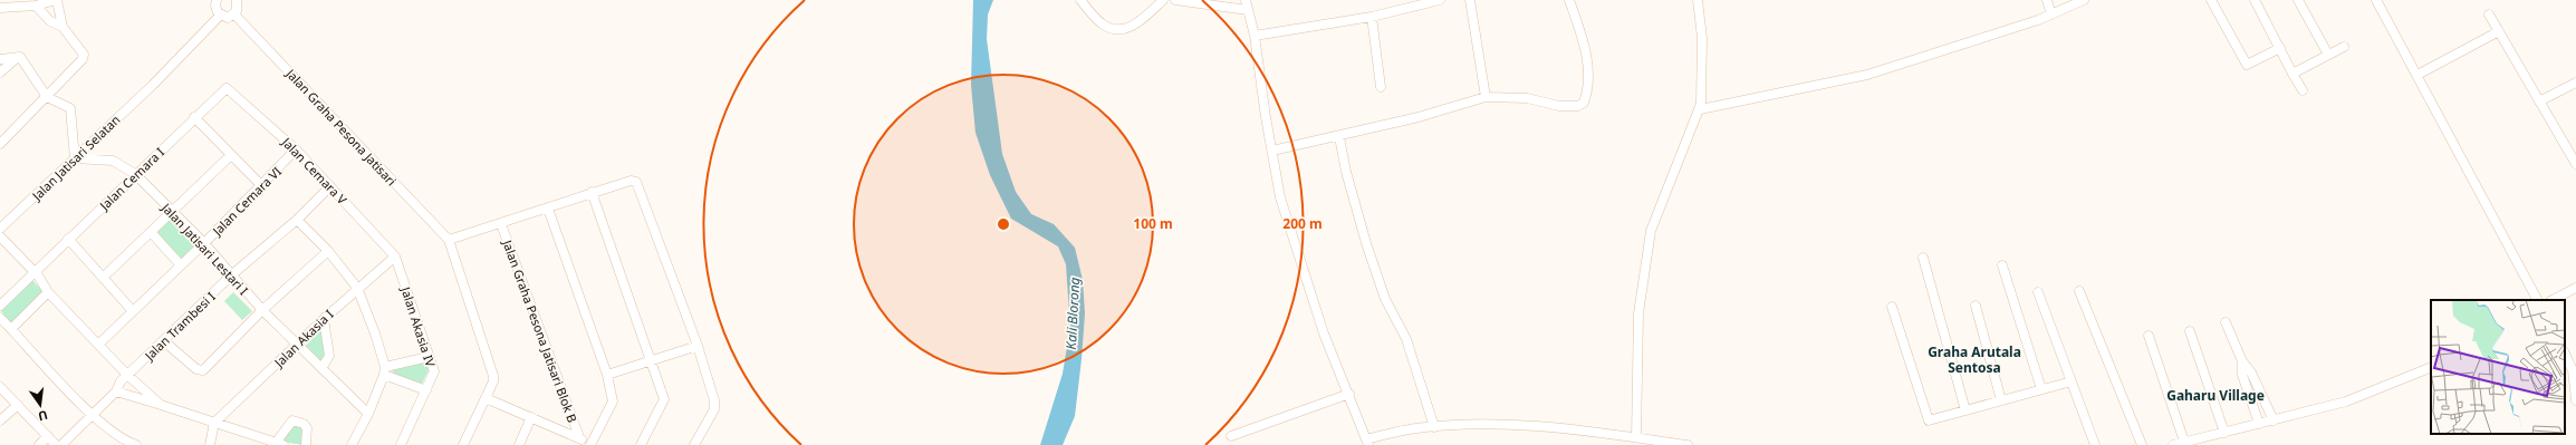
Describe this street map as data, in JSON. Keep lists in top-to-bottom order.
{
  "streets": {
    "street": [
      "Jalan Graha Pesona Jatisari",
      "Jalan Jatisari Selatan",
      "Jalan Cemara V",
      "Jalan Cemara I",
      "Jalan Cemara VI",
      "Jalan Jatisari Lestari I",
      "Jalan Trambesi I",
      "Jalan Akasia IV",
      "Jalan Graha Pesona Jatisari Blok B",
      "Jalan Akasia I"
    ]
  },
  "crossings": [
    ["Jalan Jatisari Selatan", "Jalan Jatisari Lestari I"],
    ["Jalan Cemara V", "Jalan Cemara I"],
    ["Jalan Cemara V", "Jalan Cemara VI"],
    ["Jalan Cemara V", "Jalan Trambesi I"],
    ["Jalan Cemara V", "Jalan Akasia IV"],
    ["Jalan Cemara V", "Jalan Akasia I"],
    ["Jalan Cemara I", "Jalan Jatisari Lestari I"],
    ["Jalan Cemara VI", "Jalan Jatisari Lestari I"],
    ["Jalan Jatisari Lestari I", "Jalan Trambesi I"],
    ["Jalan Jatisari Lestari I", "Jalan Akasia I"],
    ["Jalan Akasia IV", "Jalan Akasia I"]
  ],
  "districts": ["Graha Arutala Sentosa", "Gaharu Village"],
  "water": ["Kali Blorong"],
  "north": "bottom",
  "rings": ["100 m", "200 m"]
}
